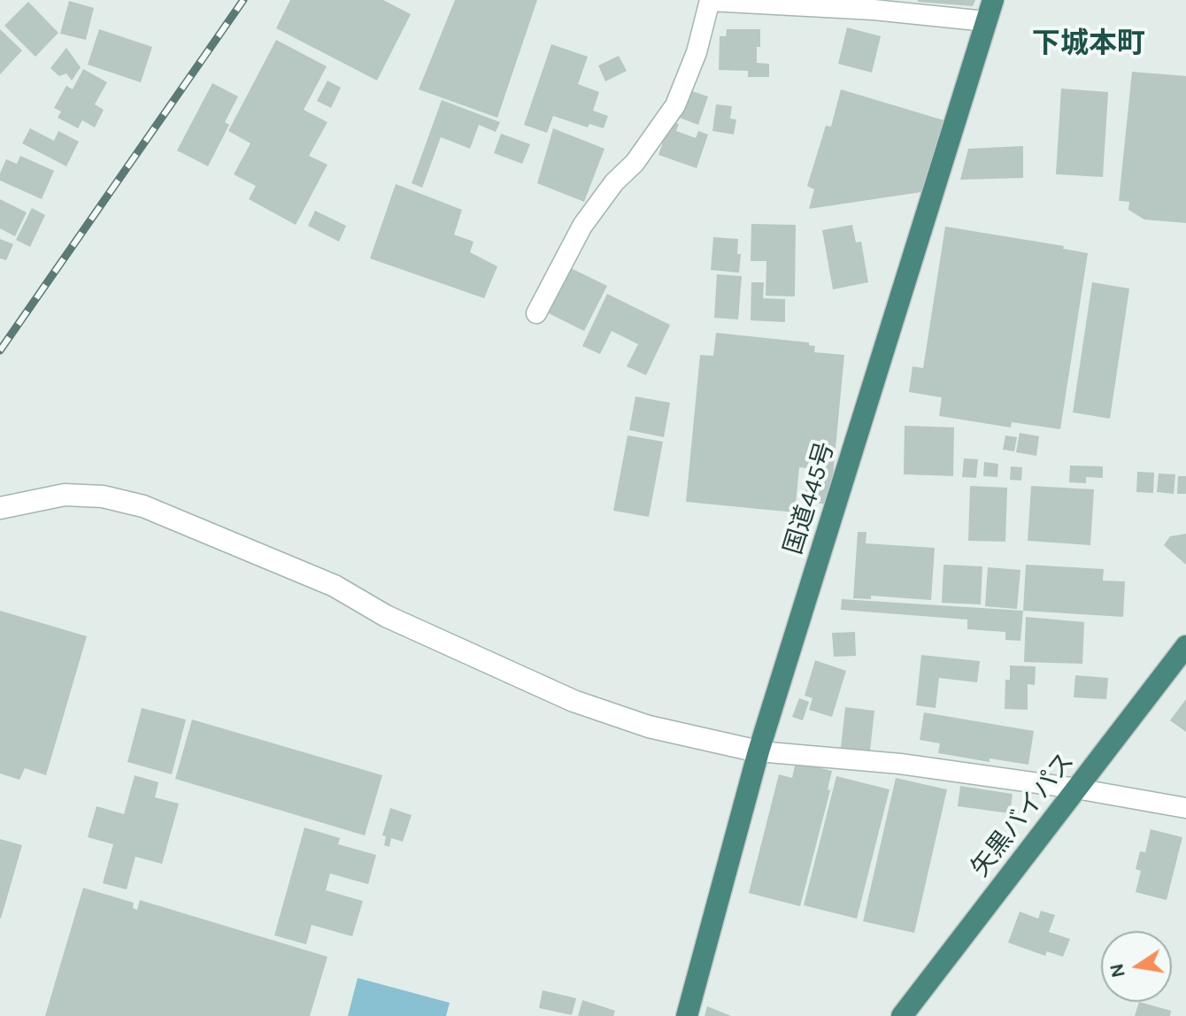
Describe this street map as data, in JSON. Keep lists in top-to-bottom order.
{
  "streets": {
    "highway": ["国道445号", "矢黒バイパス"]
  },
  "districts": ["下城本町"],
  "north": "left"
}
